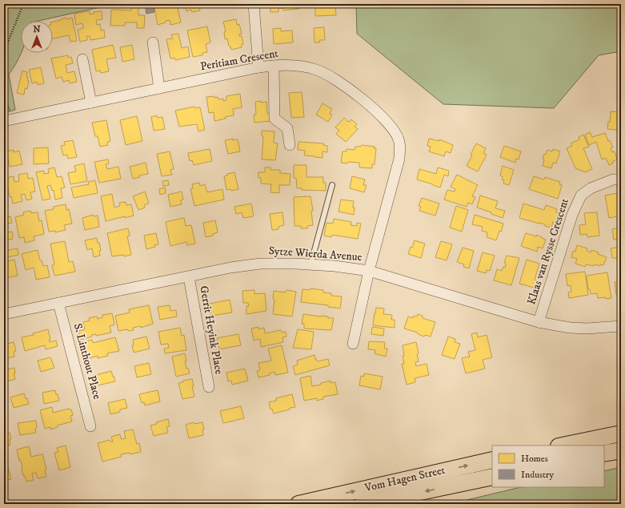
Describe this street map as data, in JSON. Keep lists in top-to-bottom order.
{
  "streets": {
    "main road": ["Vom Hagen Street"],
    "street": [
      "Peritiam Crescent",
      "Klaas van Rysse Crescent",
      "Sytze Wierda Avenue",
      "Gerrit Heyink Place",
      "S. Linthout Place"
    ]
  },
  "crossings": [
    ["Peritiam Crescent", "Sytze Wierda Avenue"],
    ["Klaas van Rysse Crescent", "Sytze Wierda Avenue"],
    ["Sytze Wierda Avenue", "Gerrit Heyink Place"],
    ["Sytze Wierda Avenue", "S. Linthout Place"]
  ],
  "legend": ["Homes", "Industry"],
  "north": "top"
}
